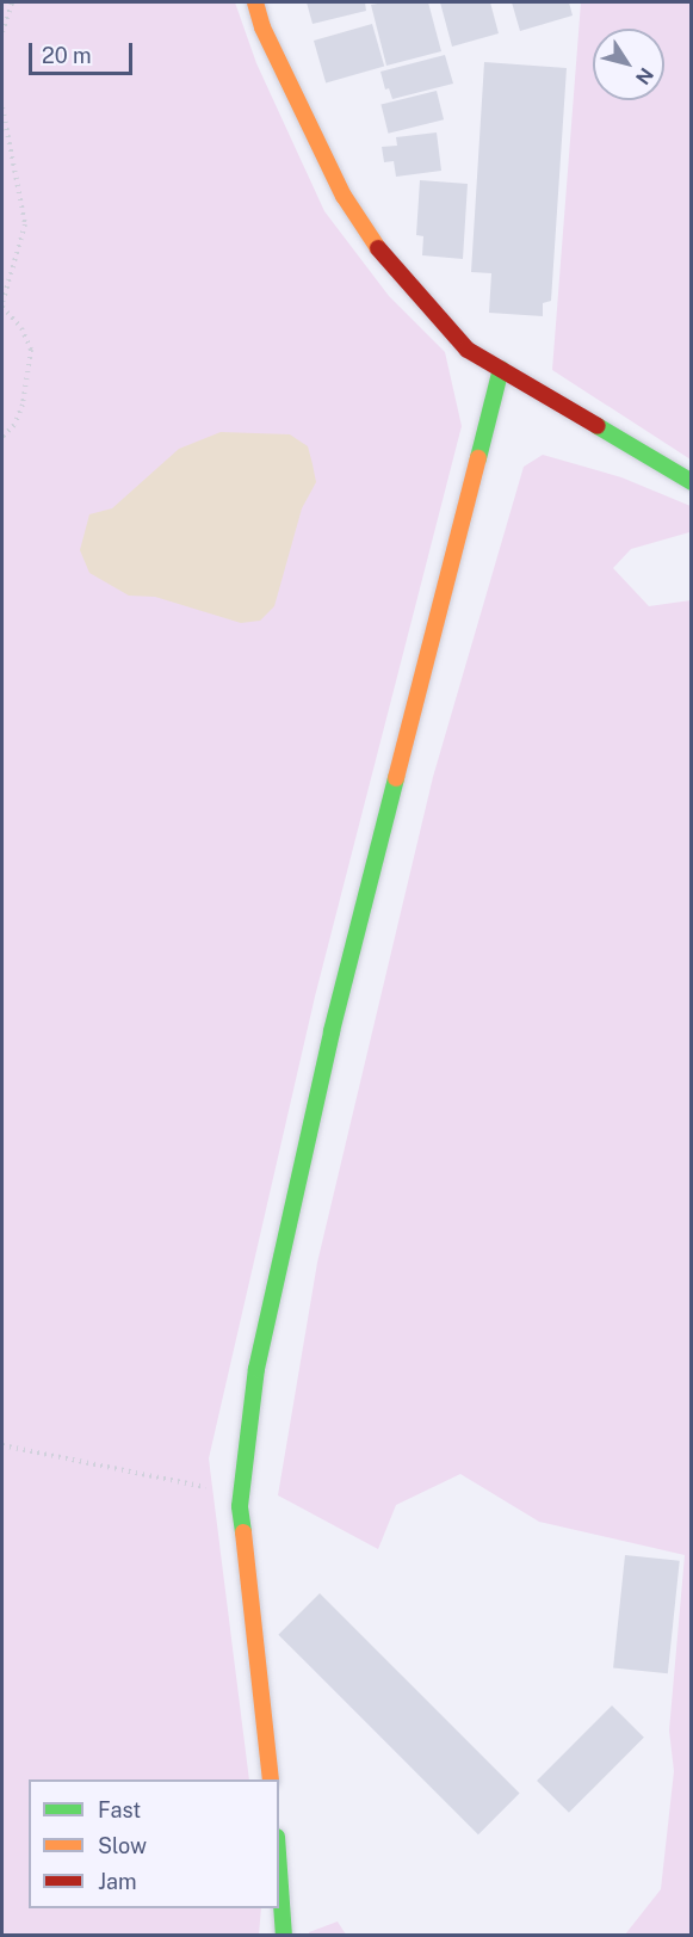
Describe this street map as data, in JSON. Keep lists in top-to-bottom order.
{
  "legend": ["Fast", "Slow", "Jam"],
  "scale_bar": "20 m",
  "north": "bottom right"
}
